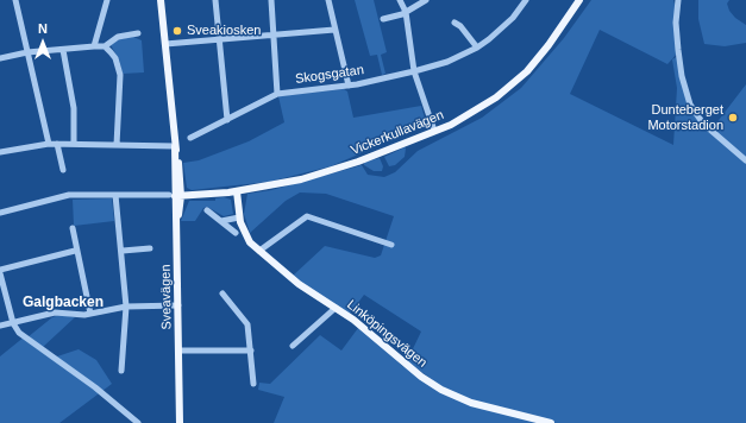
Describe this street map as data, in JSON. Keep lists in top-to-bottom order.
{
  "streets": {
    "main road": ["Vickerkullavägen", "Sveavägen", "Linköpingsvägen"],
    "street": ["Skogsgatan"]
  },
  "crossings": [
    ["Vickerkullavägen", "Sveavägen"],
    ["Vickerkullavägen", "Linköpingsvägen"]
  ],
  "districts": ["Galgbacken"],
  "places": ["Sveakiosken", "Dunteberget Motorstadion"],
  "north": "top"
}
